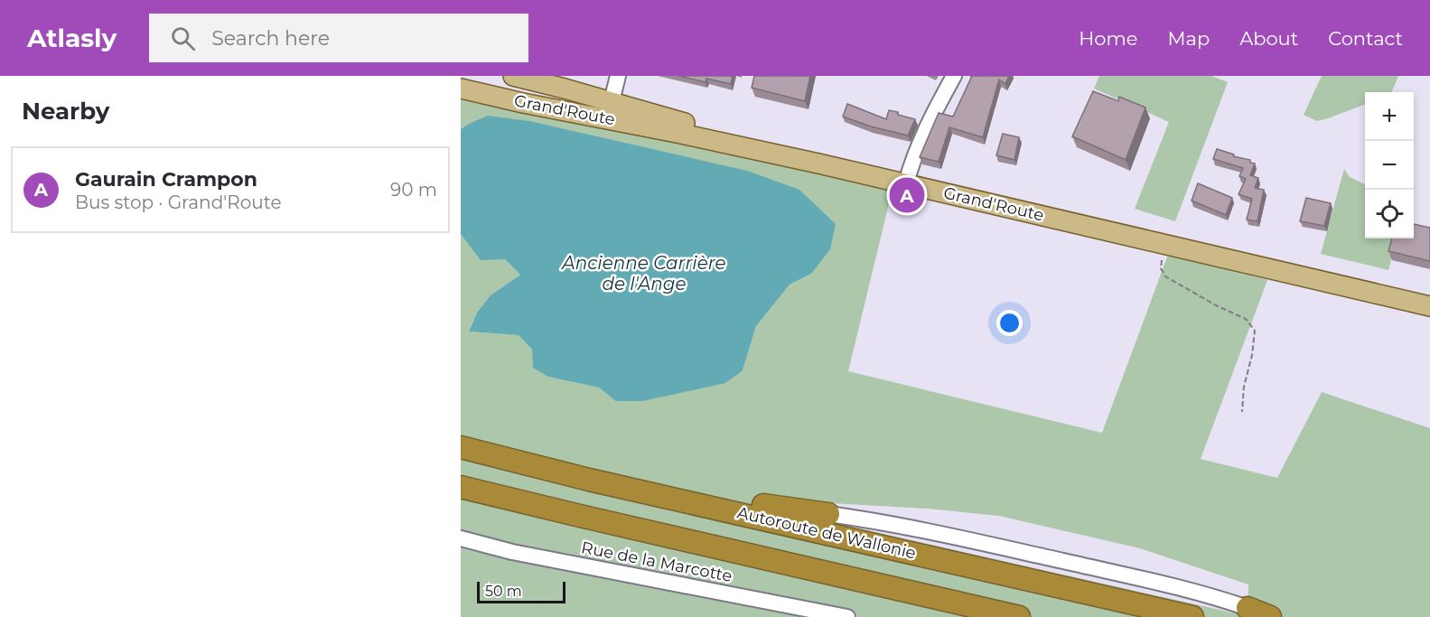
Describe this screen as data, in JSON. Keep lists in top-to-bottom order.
{
  "streets": {
    "highway": ["Autoroute de Wallonie"],
    "main road": ["Grand'Route"],
    "street": ["Rue de la Marcotte"]
  },
  "water": ["Ancienne Carrière de l'Ange"],
  "scale_bar": "50 m",
  "page": {
    "header": "Atlasly",
    "search": "Search here",
    "nav": [
      "Home",
      "Map",
      "About",
      "Contact"
    ],
    "heading": "Nearby",
    "map_buttons": ["+", "−"],
    "list": [
      {
        "mark": "A",
        "name": "Gaurain Crampon",
        "note": "Bus stop · Grand'Route",
        "value": "90 m"
      }
    ],
    "pins": "A",
    "scale": "50 m"
  }
}
